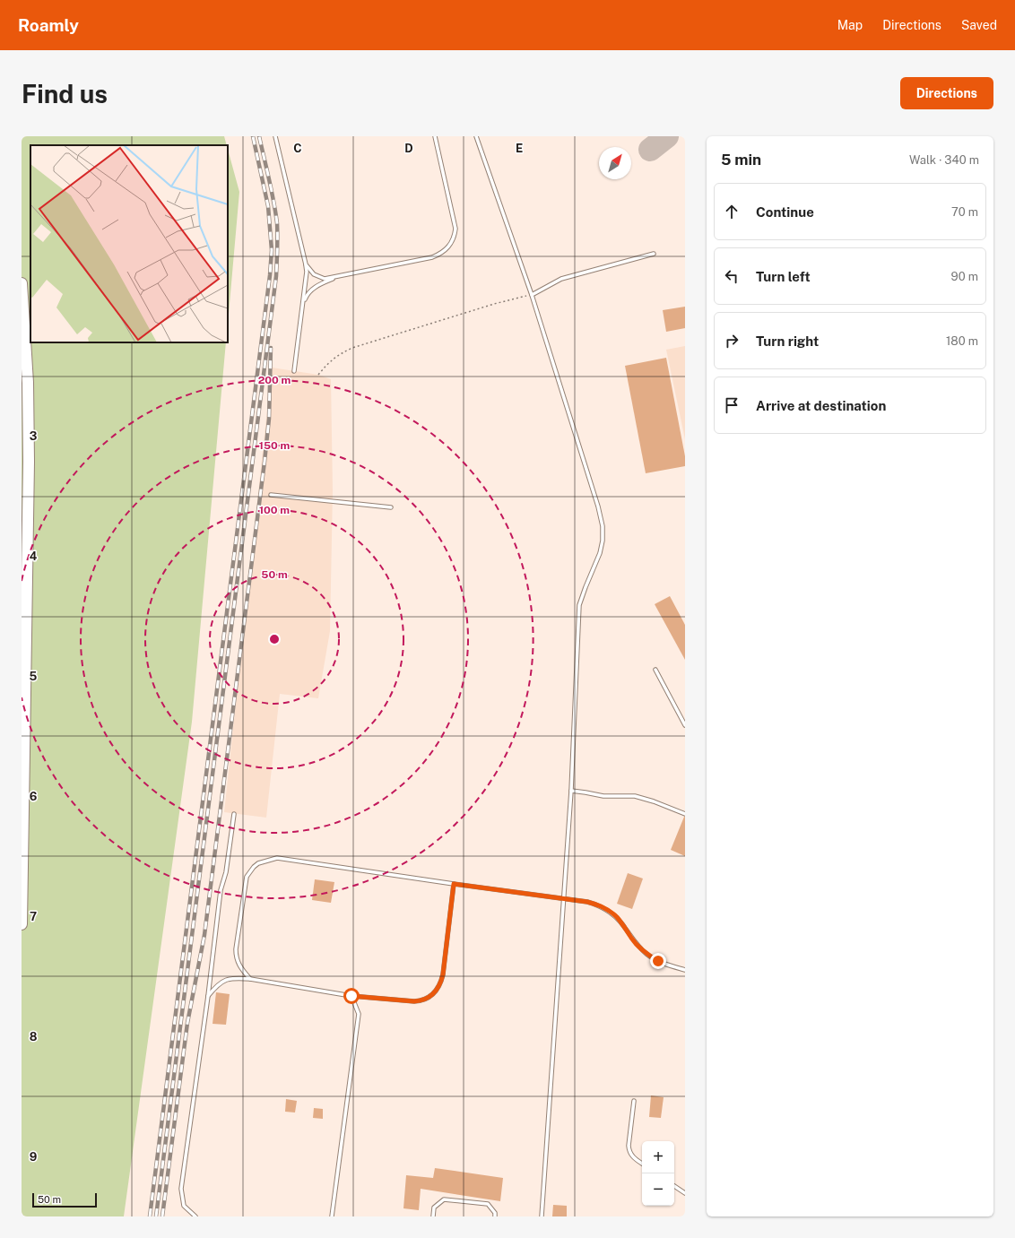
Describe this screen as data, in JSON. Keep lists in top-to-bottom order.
{
  "scale_bar": "50 m",
  "north": "top right",
  "page": {
    "header": "Roamly",
    "nav": ["Map", "Directions", "Saved"],
    "buttons": "Directions",
    "title": "Find us",
    "heading": ["5 min", "Walk · 340 m"],
    "list": [
      ["Continue", "70 m"],
      ["Turn left", "90 m"],
      ["Turn right", "180 m"],
      "Arrive at destination"
    ],
    "map_buttons": ["+", "−"],
    "scale": "50 m"
  },
  "grid": {
    "columns": ["C", "D", "E"],
    "rows": [
      "3",
      "4",
      "5",
      "6",
      "7",
      "8",
      "9"
    ]
  },
  "rings": [
    "200 m",
    "150 m",
    "100 m",
    "50 m"
  ]
}
